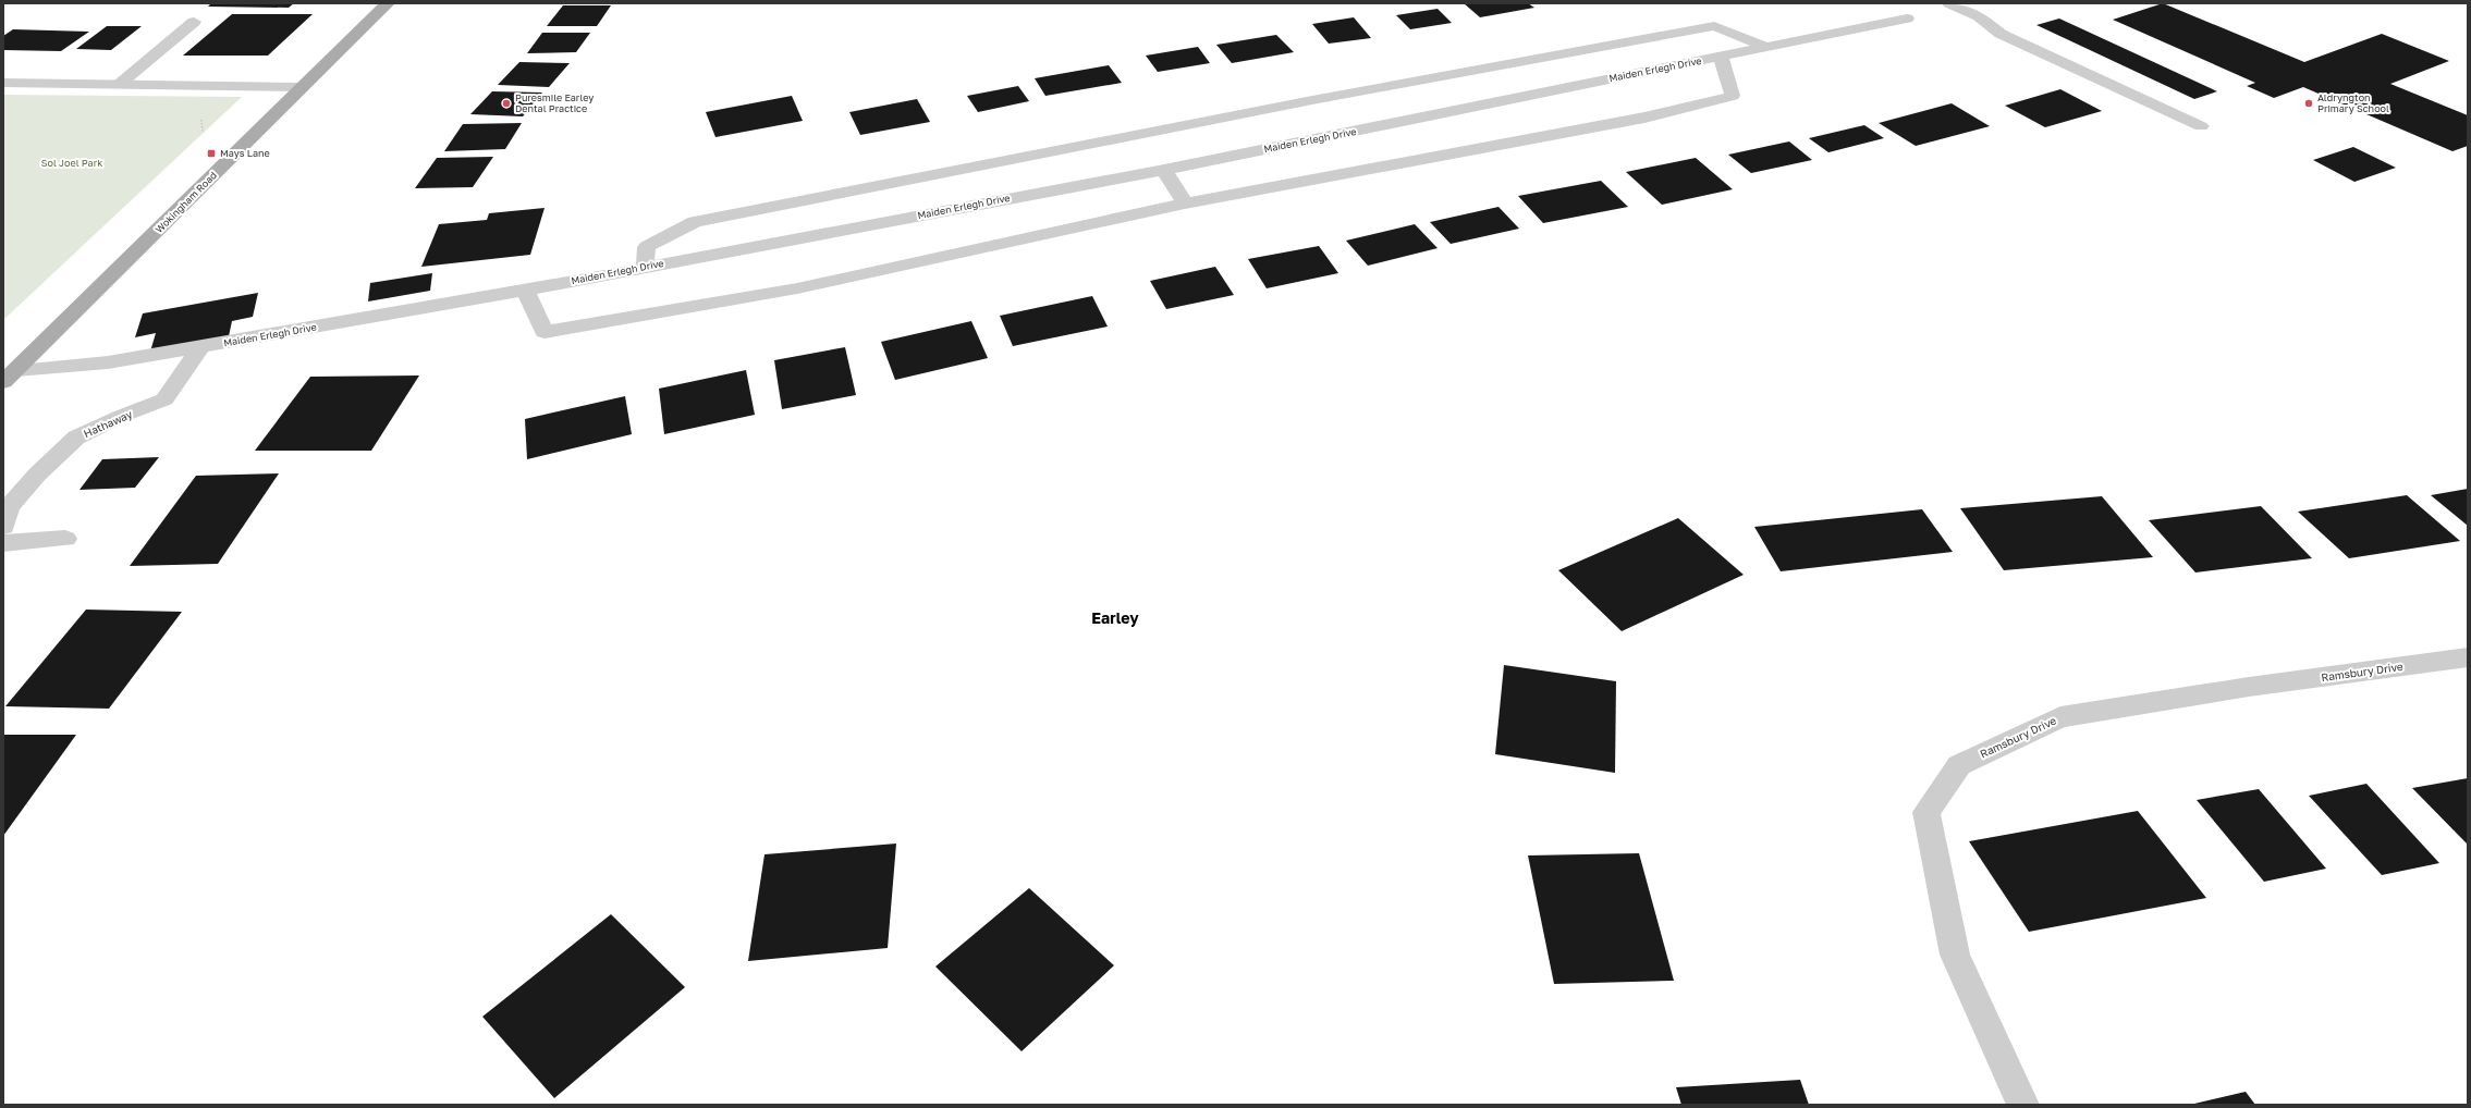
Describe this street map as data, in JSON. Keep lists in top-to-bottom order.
{
  "streets": {
    "main road": ["Wokingham Road"],
    "street": ["Maiden Erlegh Drive", "Hathaway", "Ramsbury Drive"]
  },
  "crossings": [
    ["Maiden Erlegh Drive", "Wokingham Road"],
    ["Maiden Erlegh Drive", "Hathaway"]
  ],
  "districts": ["Earley"],
  "parks": ["Sol Joel Park"],
  "places": {
    "other": ["Puresmile Earley Dental Practice", "Aldryngton Primary School"],
    "transit": ["Mays Lane"]
  }
}
